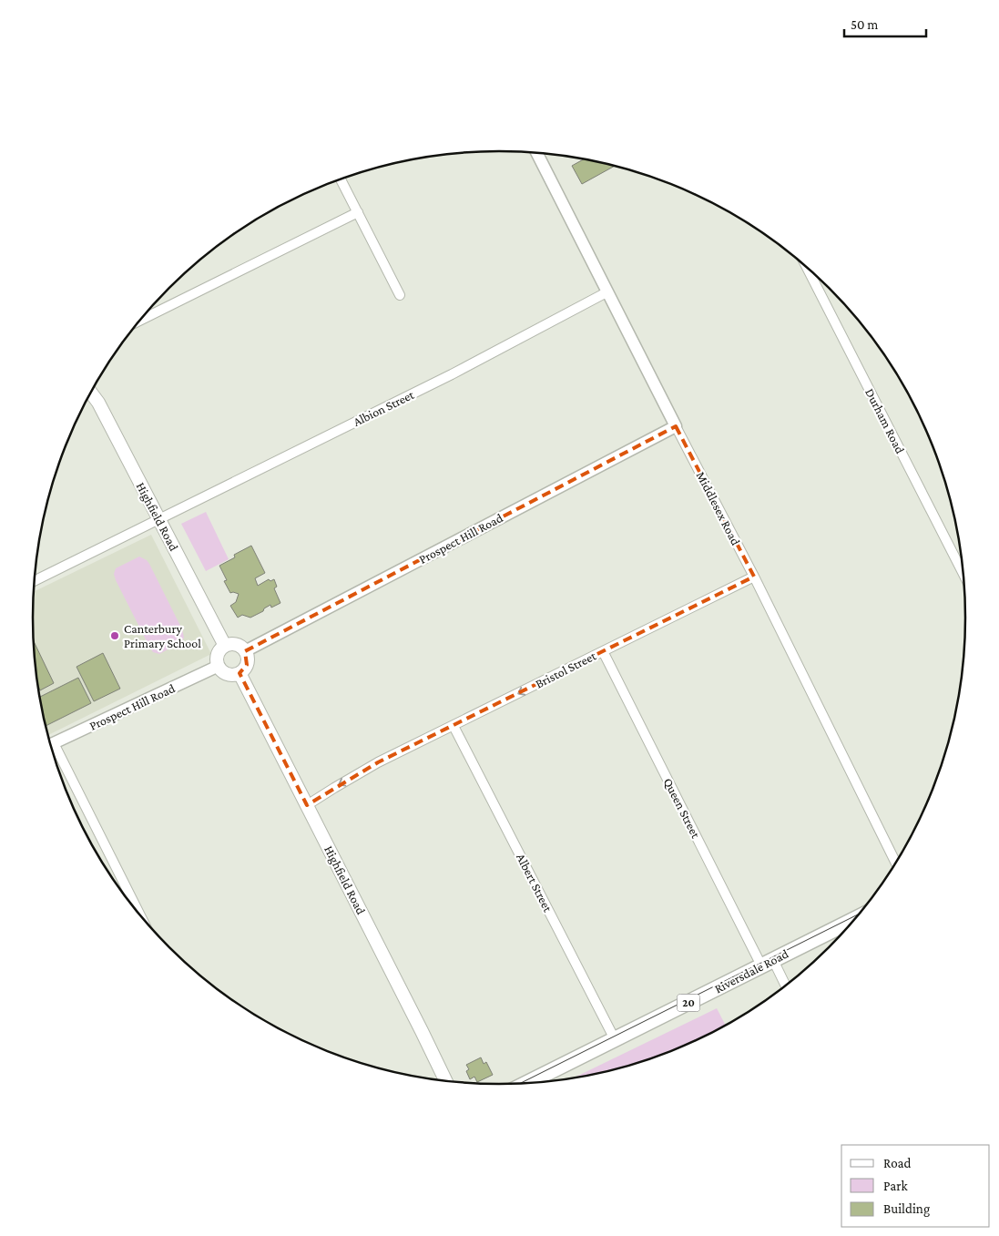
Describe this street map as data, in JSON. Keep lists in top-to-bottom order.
{
  "streets": {
    "main road": ["Highfield Road", "Riversdale Road", "20"],
    "street": [
      "Albion Street",
      "Durham Road",
      "Middlesex Road",
      "Prospect Hill Road",
      "Bristol Street",
      "Queen Street",
      "Albert Street"
    ]
  },
  "crossings": [
    ["Albion Street", "Middlesex Road"],
    ["Albion Street", "Highfield Road"],
    ["Middlesex Road", "Prospect Hill Road"],
    ["Middlesex Road", "Bristol Street"],
    ["Highfield Road", "Prospect Hill Road"],
    ["Highfield Road", "Bristol Street"],
    ["Bristol Street", "Queen Street"],
    ["Bristol Street", "Albert Street"],
    ["Queen Street", "Riversdale Road"],
    ["Albert Street", "Riversdale Road"]
  ],
  "one_way": ["Bristol Street"],
  "places": ["Canterbury Primary School"],
  "legend": ["Road", "Park", "Building"],
  "scale_bar": "50 m"
}
